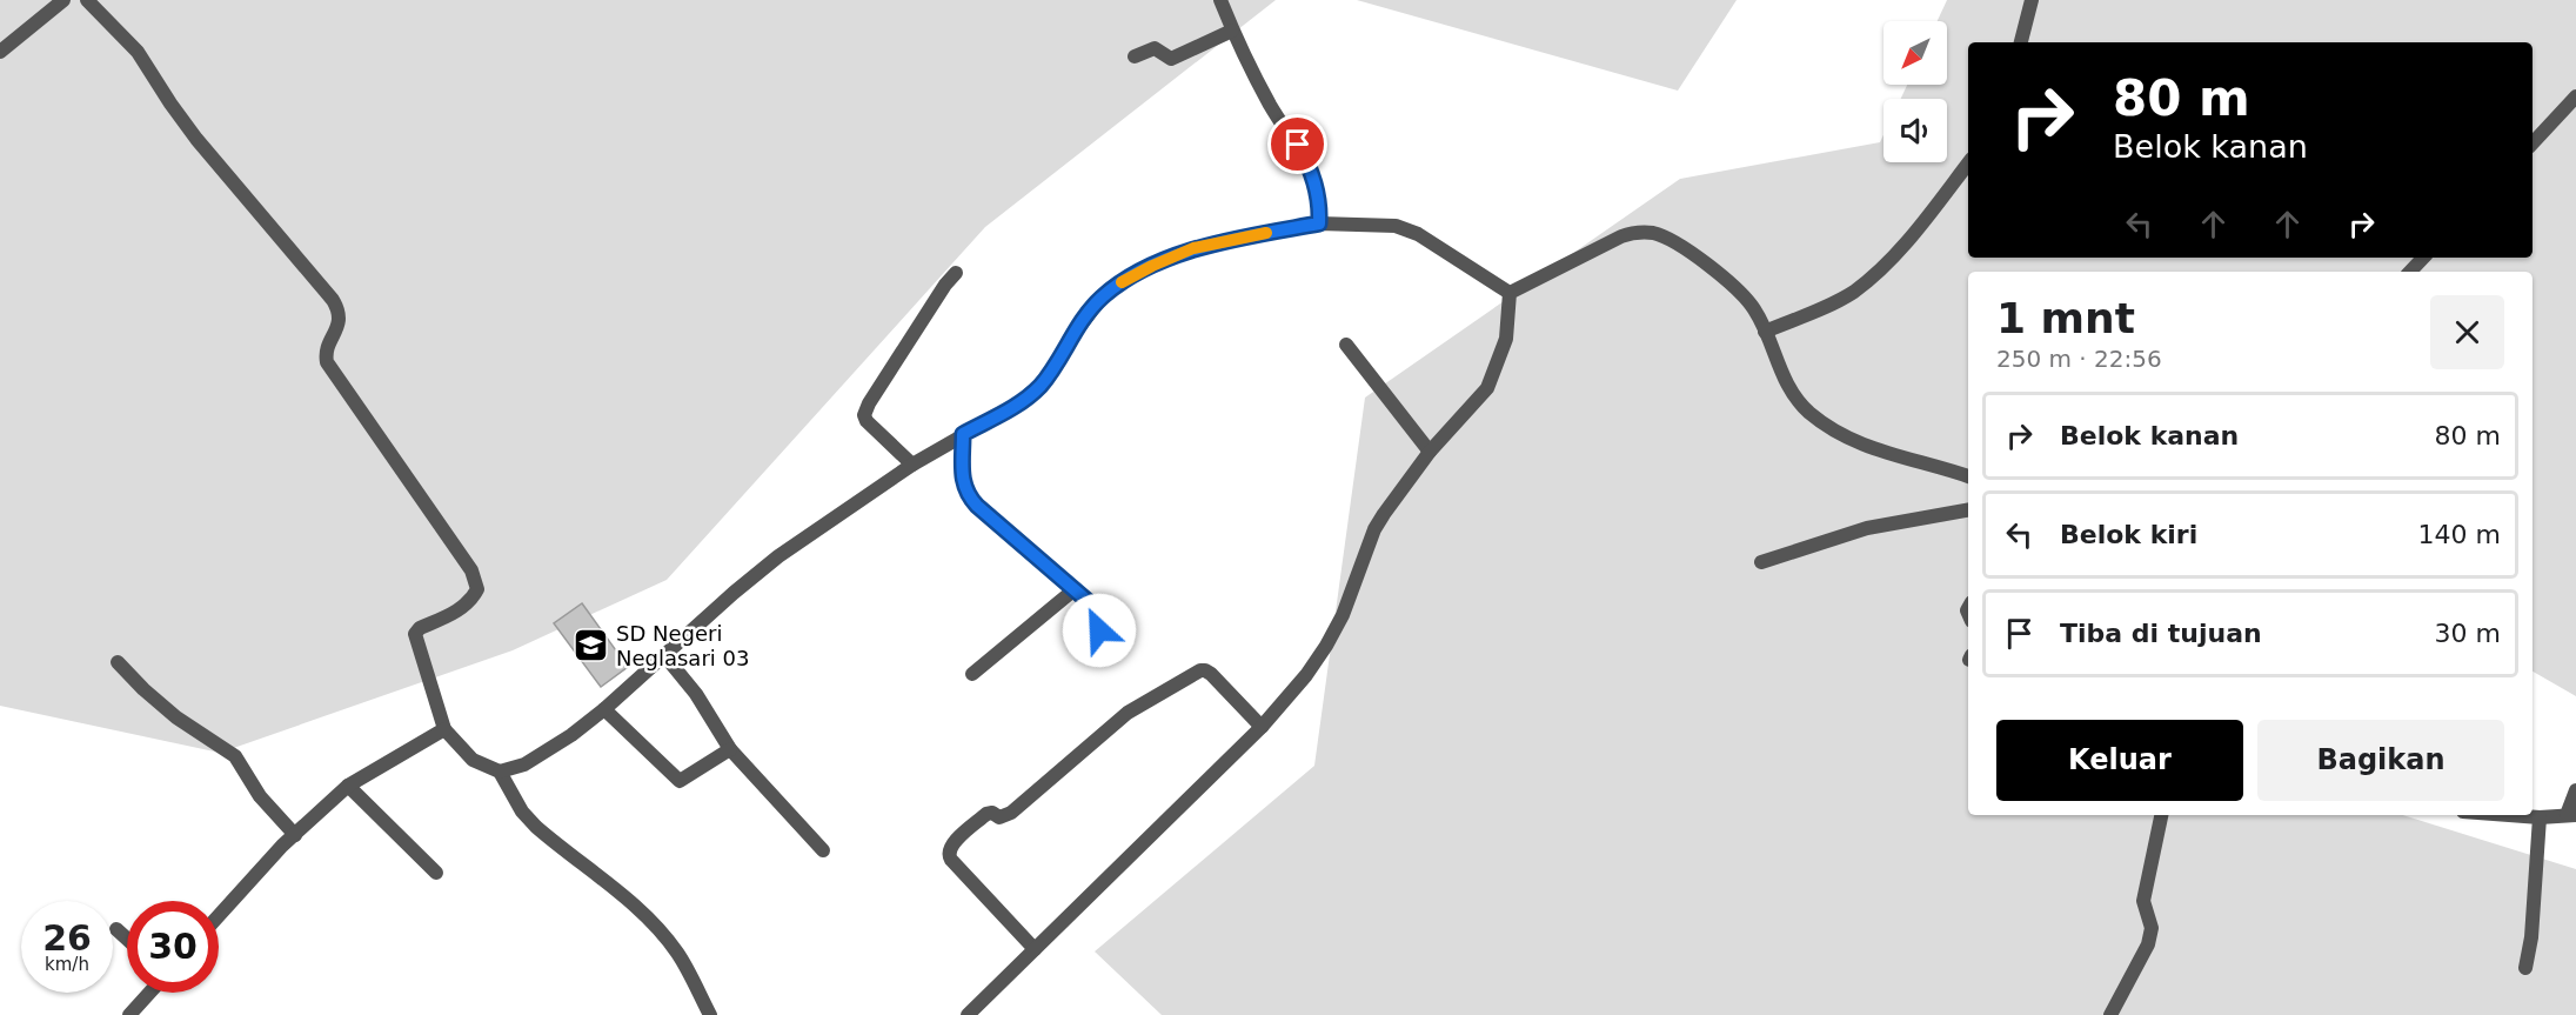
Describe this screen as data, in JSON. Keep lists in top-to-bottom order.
{
  "places": {
    "school or university": ["SD Negeri Neglasari 03"]
  },
  "north": "bottom left",
  "page": {
    "turn": ["80 m", "Belok kanan"],
    "heading": ["1 mnt", "250 m · 22:56"],
    "list": [
      {
        "name": "Belok kanan",
        "value": "80 m"
      },
      {
        "name": "Belok kiri",
        "value": "140 m"
      },
      {
        "name": "Tiba di tujuan",
        "value": "30 m"
      }
    ],
    "buttons": ["Keluar", "Bagikan"],
    "speed": "26 km/h",
    "limit": "30"
  }
}
